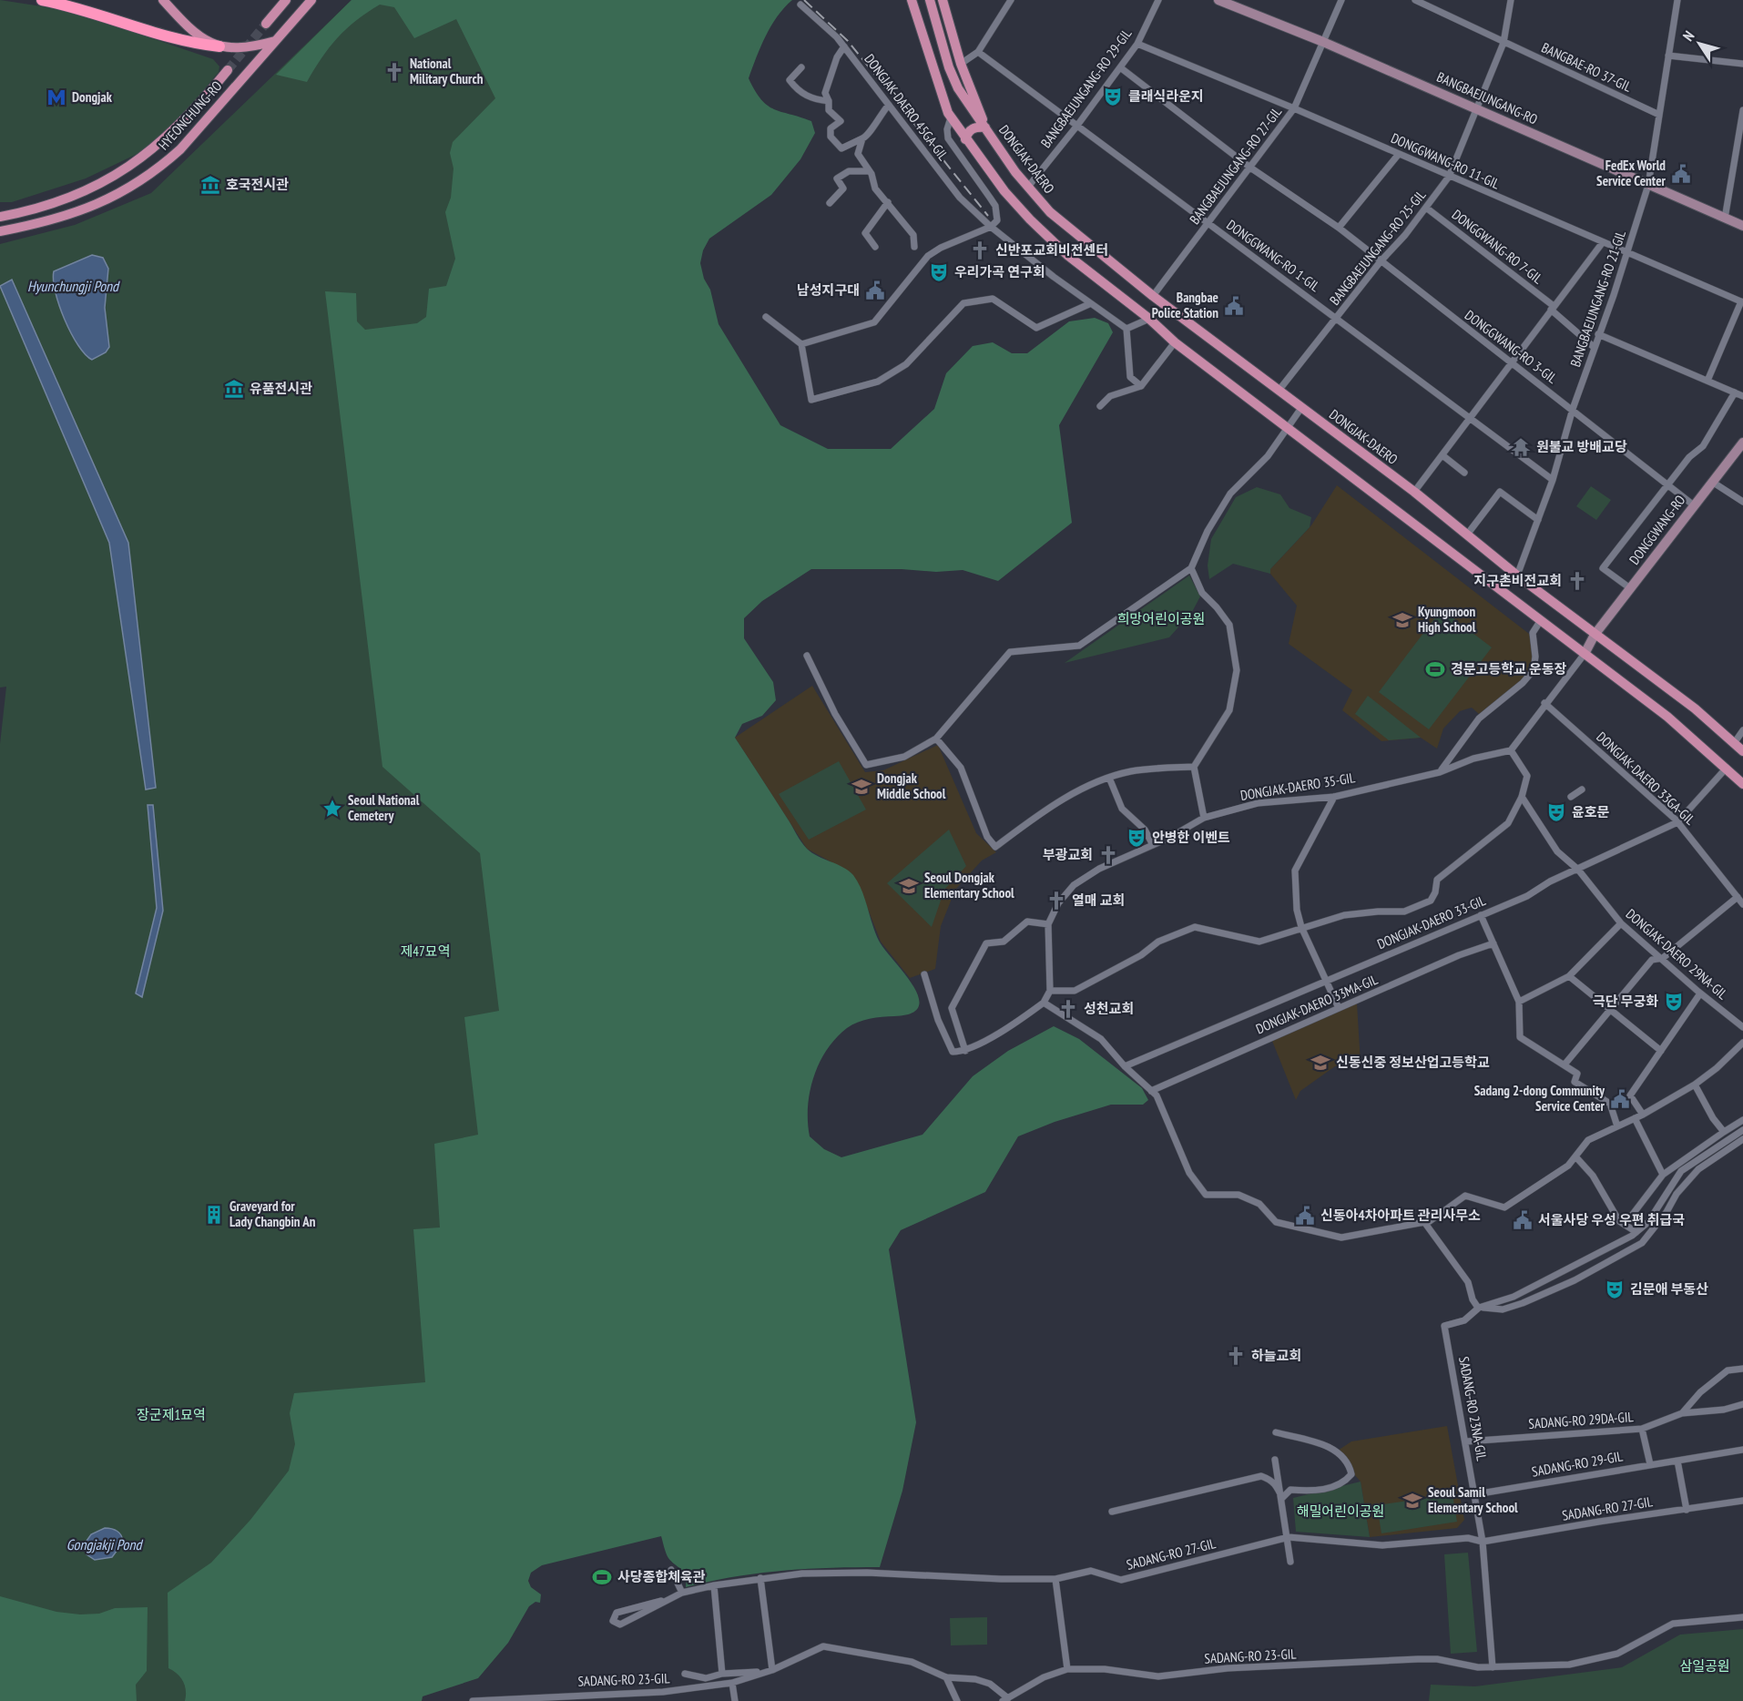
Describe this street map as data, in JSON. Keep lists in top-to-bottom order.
{
  "streets": {
    "main road": ["HYEONCHUNG-RO", "DONGJAK-DAERO"],
    "street": [
      "BANGBAE-RO 37-GIL",
      "BANGBAEJUNGANG-RO 29-GIL",
      "BANGBAEJUNGANG-RO",
      "DONGJAK-DAERO 45GA-GIL",
      "DONGGWANG-RO 11-GIL",
      "BANGBAEJUNGANG-RO 27-GIL",
      "DONGGWANG-RO 7-GIL",
      "BANGBAEJUNGANG-RO 25-GIL",
      "DONGGWANG-RO 1-GIL",
      "BANGBAEJUNGANG-RO 21-GIL",
      "DONGGWANG-RO 3-GIL",
      "DONGGWANG-RO",
      "DONGJAK-DAERO 33GA-GIL",
      "DONGJAK-DAERO 35-GIL",
      "DONGJAK-DAERO 33-GIL",
      "DONGJAK-DAERO 29NA-GIL",
      "DONGJAK-DAERO 33MA-GIL",
      "SADANG-RO 23NA-GIL",
      "SADANG-RO 29DA-GIL",
      "SADANG-RO 29-GIL",
      "SADANG-RO 27-GIL",
      "SADANG-RO 23-GIL"
    ]
  },
  "crossings": [
    ["BANGBAE-RO 37-GIL", "BANGBAEJUNGANG-RO 25-GIL"],
    ["BANGBAEJUNGANG-RO 29-GIL", "DONGJAK-DAERO"],
    ["BANGBAEJUNGANG-RO 29-GIL", "DONGGWANG-RO 11-GIL"],
    ["BANGBAEJUNGANG-RO 29-GIL", "DONGGWANG-RO 1-GIL"],
    ["BANGBAEJUNGANG-RO 29-GIL", "DONGGWANG-RO 3-GIL"],
    ["BANGBAEJUNGANG-RO", "BANGBAEJUNGANG-RO 27-GIL"],
    ["BANGBAEJUNGANG-RO", "BANGBAEJUNGANG-RO 25-GIL"],
    ["BANGBAEJUNGANG-RO", "BANGBAEJUNGANG-RO 21-GIL"],
    ["DONGJAK-DAERO", "BANGBAEJUNGANG-RO 27-GIL"],
    ["DONGJAK-DAERO", "BANGBAEJUNGANG-RO 25-GIL"],
    ["DONGJAK-DAERO", "BANGBAEJUNGANG-RO 21-GIL"],
    ["DONGJAK-DAERO", "DONGGWANG-RO"],
    ["DONGGWANG-RO 11-GIL", "BANGBAEJUNGANG-RO 27-GIL"],
    ["DONGGWANG-RO 11-GIL", "BANGBAEJUNGANG-RO 25-GIL"],
    ["DONGGWANG-RO 11-GIL", "BANGBAEJUNGANG-RO 21-GIL"],
    ["BANGBAEJUNGANG-RO 27-GIL", "DONGGWANG-RO 1-GIL"],
    ["BANGBAEJUNGANG-RO 27-GIL", "DONGGWANG-RO 3-GIL"],
    ["DONGGWANG-RO 7-GIL", "BANGBAEJUNGANG-RO 25-GIL"],
    ["DONGGWANG-RO 7-GIL", "BANGBAEJUNGANG-RO 21-GIL"],
    ["BANGBAEJUNGANG-RO 25-GIL", "DONGGWANG-RO 1-GIL"],
    ["BANGBAEJUNGANG-RO 25-GIL", "DONGGWANG-RO 3-GIL"],
    ["DONGGWANG-RO 1-GIL", "BANGBAEJUNGANG-RO 21-GIL"],
    ["BANGBAEJUNGANG-RO 21-GIL", "DONGGWANG-RO 3-GIL"],
    ["DONGGWANG-RO 3-GIL", "DONGGWANG-RO"],
    ["DONGJAK-DAERO 33GA-GIL", "DONGJAK-DAERO 33-GIL"],
    ["DONGJAK-DAERO 33-GIL", "DONGJAK-DAERO 29NA-GIL"],
    ["SADANG-RO 23NA-GIL", "SADANG-RO 29DA-GIL"],
    ["SADANG-RO 23NA-GIL", "SADANG-RO 29-GIL"],
    ["SADANG-RO 23NA-GIL", "SADANG-RO 27-GIL"],
    ["SADANG-RO 23NA-GIL", "SADANG-RO 23-GIL"]
  ],
  "water": ["Hyunchungji Pond", "Gongjakji Pond"],
  "parks": [
    "희망어린이공원",
    "제47묘역",
    "장군제1묘역",
    "해밀어린이공원",
    "삼일공원"
  ],
  "places": {
    "church": [
      "National Military Church",
      "신반포교회비전센터",
      "지구촌비전교회",
      "부광교회",
      "열매 교회",
      "성천교회",
      "하늘교회"
    ],
    "theatre": [
      "클래식라운지",
      "우리가곡 연구회",
      "윤호문",
      "안병한 이벤트",
      "극단 무궁화",
      "김문애 부동산"
    ],
    "metro station": ["Dongjak"],
    "public building": [
      "FedEx World Service Center",
      "남성지구대",
      "Bangbae Police Station",
      "Sadang 2-dong Community Service Center",
      "신동아4차아파트 관리사무소",
      "서울사당 우성 우편 취급국"
    ],
    "museum": ["호국전시관", "유품전시관"],
    "temple": ["원불교 방배교당"],
    "school or university": [
      "Kyungmoon High School",
      "Dongjak Middle School",
      "Seoul Dongjak Elementary School",
      "신동신중 정보산업고등학교",
      "Seoul Samil Elementary School"
    ],
    "sports": ["경문고등학교 운동장", "사당종합체육관"],
    "place": ["Seoul National Cemetery"],
    "building": ["Graveyard for Lady Changbin An"]
  },
  "north": "top left"
}
